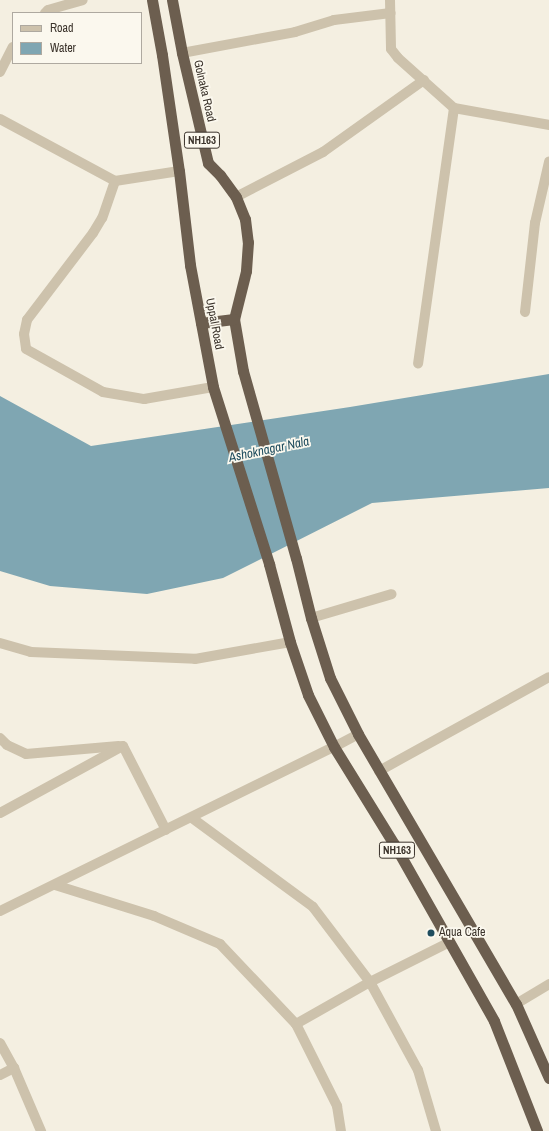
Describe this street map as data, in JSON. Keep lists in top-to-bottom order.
{
  "streets": {
    "highway": ["Golnaka Road", "NH163", "Uppal Road"]
  },
  "crossings": [
    ["Golnaka Road", "Uppal Road"],
    ["NH163", "Uppal Road"]
  ],
  "water": ["Ashoknagar Nala"],
  "places": ["Aqua Cafe"],
  "legend": ["Road", "Water"]
}
